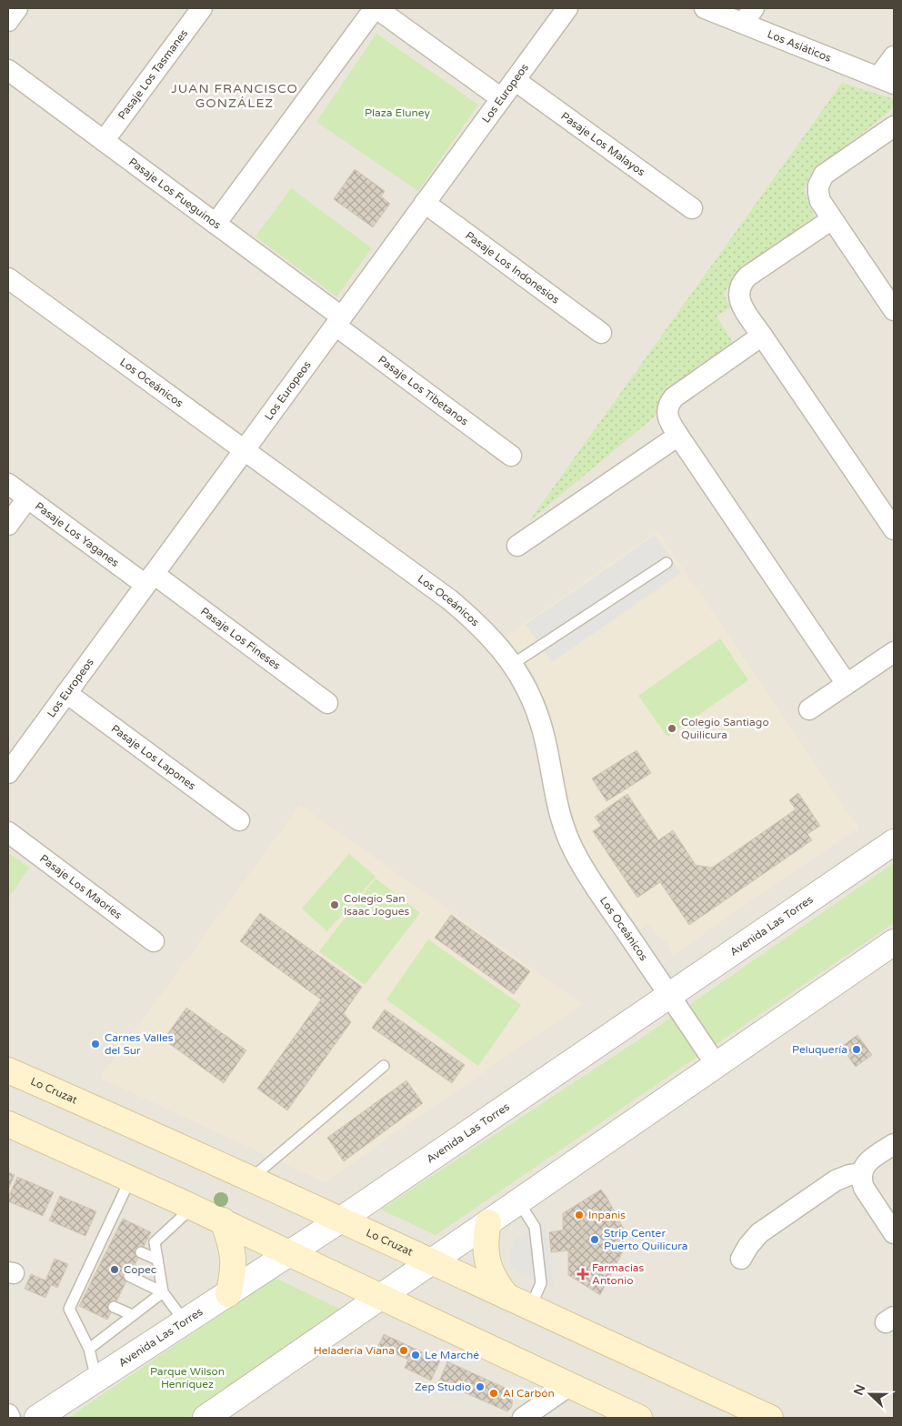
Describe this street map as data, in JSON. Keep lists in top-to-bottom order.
{
  "streets": {
    "main road": ["Lo Cruzat"],
    "street": [
      "Los Asiáticos",
      "Pasaje Los Tasmanes",
      "Los Europeos",
      "Pasaje Los Malayos",
      "Pasaje Los Fueguinos",
      "Pasaje Los Indonesios",
      "Los Oceánicos",
      "Pasaje Los Tibetanos",
      "Pasaje Los Yaganes",
      "Pasaje Los Fineses",
      "Pasaje Los Lapones",
      "Pasaje Los Maoríes",
      "Avenida Las Torres"
    ]
  },
  "crossings": [
    ["Pasaje Los Tasmanes", "Pasaje Los Fueguinos"],
    ["Los Europeos", "Pasaje Los Malayos"],
    ["Los Europeos", "Pasaje Los Fueguinos"],
    ["Los Europeos", "Pasaje Los Indonesios"],
    ["Los Europeos", "Los Oceánicos"],
    ["Los Europeos", "Pasaje Los Tibetanos"],
    ["Los Europeos", "Pasaje Los Yaganes"],
    ["Los Europeos", "Pasaje Los Fineses"],
    ["Los Europeos", "Pasaje Los Lapones"],
    ["Pasaje Los Fueguinos", "Pasaje Los Tibetanos"],
    ["Los Oceánicos", "Avenida Las Torres"],
    ["Pasaje Los Yaganes", "Pasaje Los Fineses"],
    ["Avenida Las Torres", "Lo Cruzat"]
  ],
  "districts": ["JUAN FRANCISCO GONZÁLEZ"],
  "parks": ["Plaza Eluney", "Parque Wilson Henríquez"],
  "places": {
    "other": [
      "Colegio Santiago Quilicura",
      "Colegio San Isaac Jogues",
      "Carnes Valles del Sur",
      "Peluquería",
      "Inpanis",
      "Strip Center Puerto Quilicura",
      "Copec",
      "Heladería Viana",
      "Le Marché",
      "Zep Studio",
      "Al Carbón"
    ],
    "health": ["Farmacias Antonio"]
  },
  "north": "left"
}
